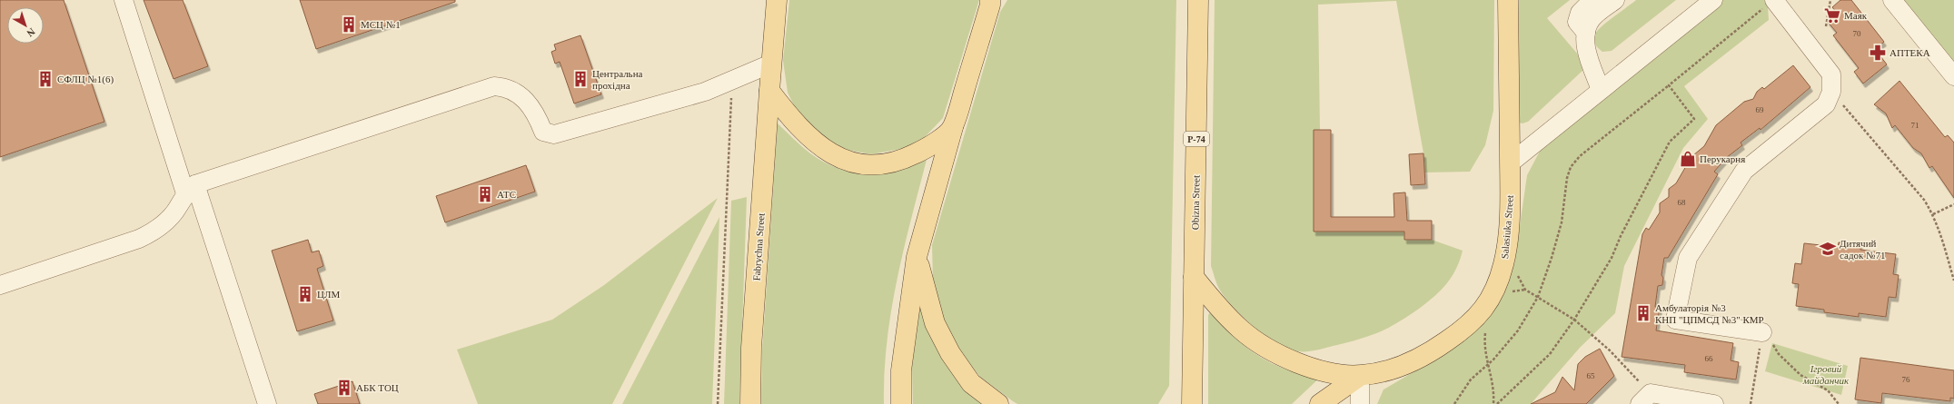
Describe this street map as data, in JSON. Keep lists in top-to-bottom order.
{
  "streets": {
    "main road": [
      "Р-74",
      "Obizna Street",
      "Salasiuka Street",
      "Fabrychna Street"
    ]
  },
  "parks": ["Ігровий майданчик"],
  "places": {
    "supermarket": ["Маяк"],
    "building": [
      "МСЦ №1",
      "СФЛЦ №1(6)",
      "Центральна прохідна",
      "АТС",
      "ЦЛМ",
      "Амбулаторія №3 КНП \"ЦПМСД №3\" КМР",
      "АБК ТОЦ"
    ],
    "pharmacy": ["АПТЕКА"],
    "shop": ["Перукарня"],
    "school or university": ["Дитячий садок №71"]
  },
  "house_numbers": [
    "70",
    "69",
    "71",
    "68",
    "66",
    "65",
    "76"
  ],
  "north": "bottom right"
}
